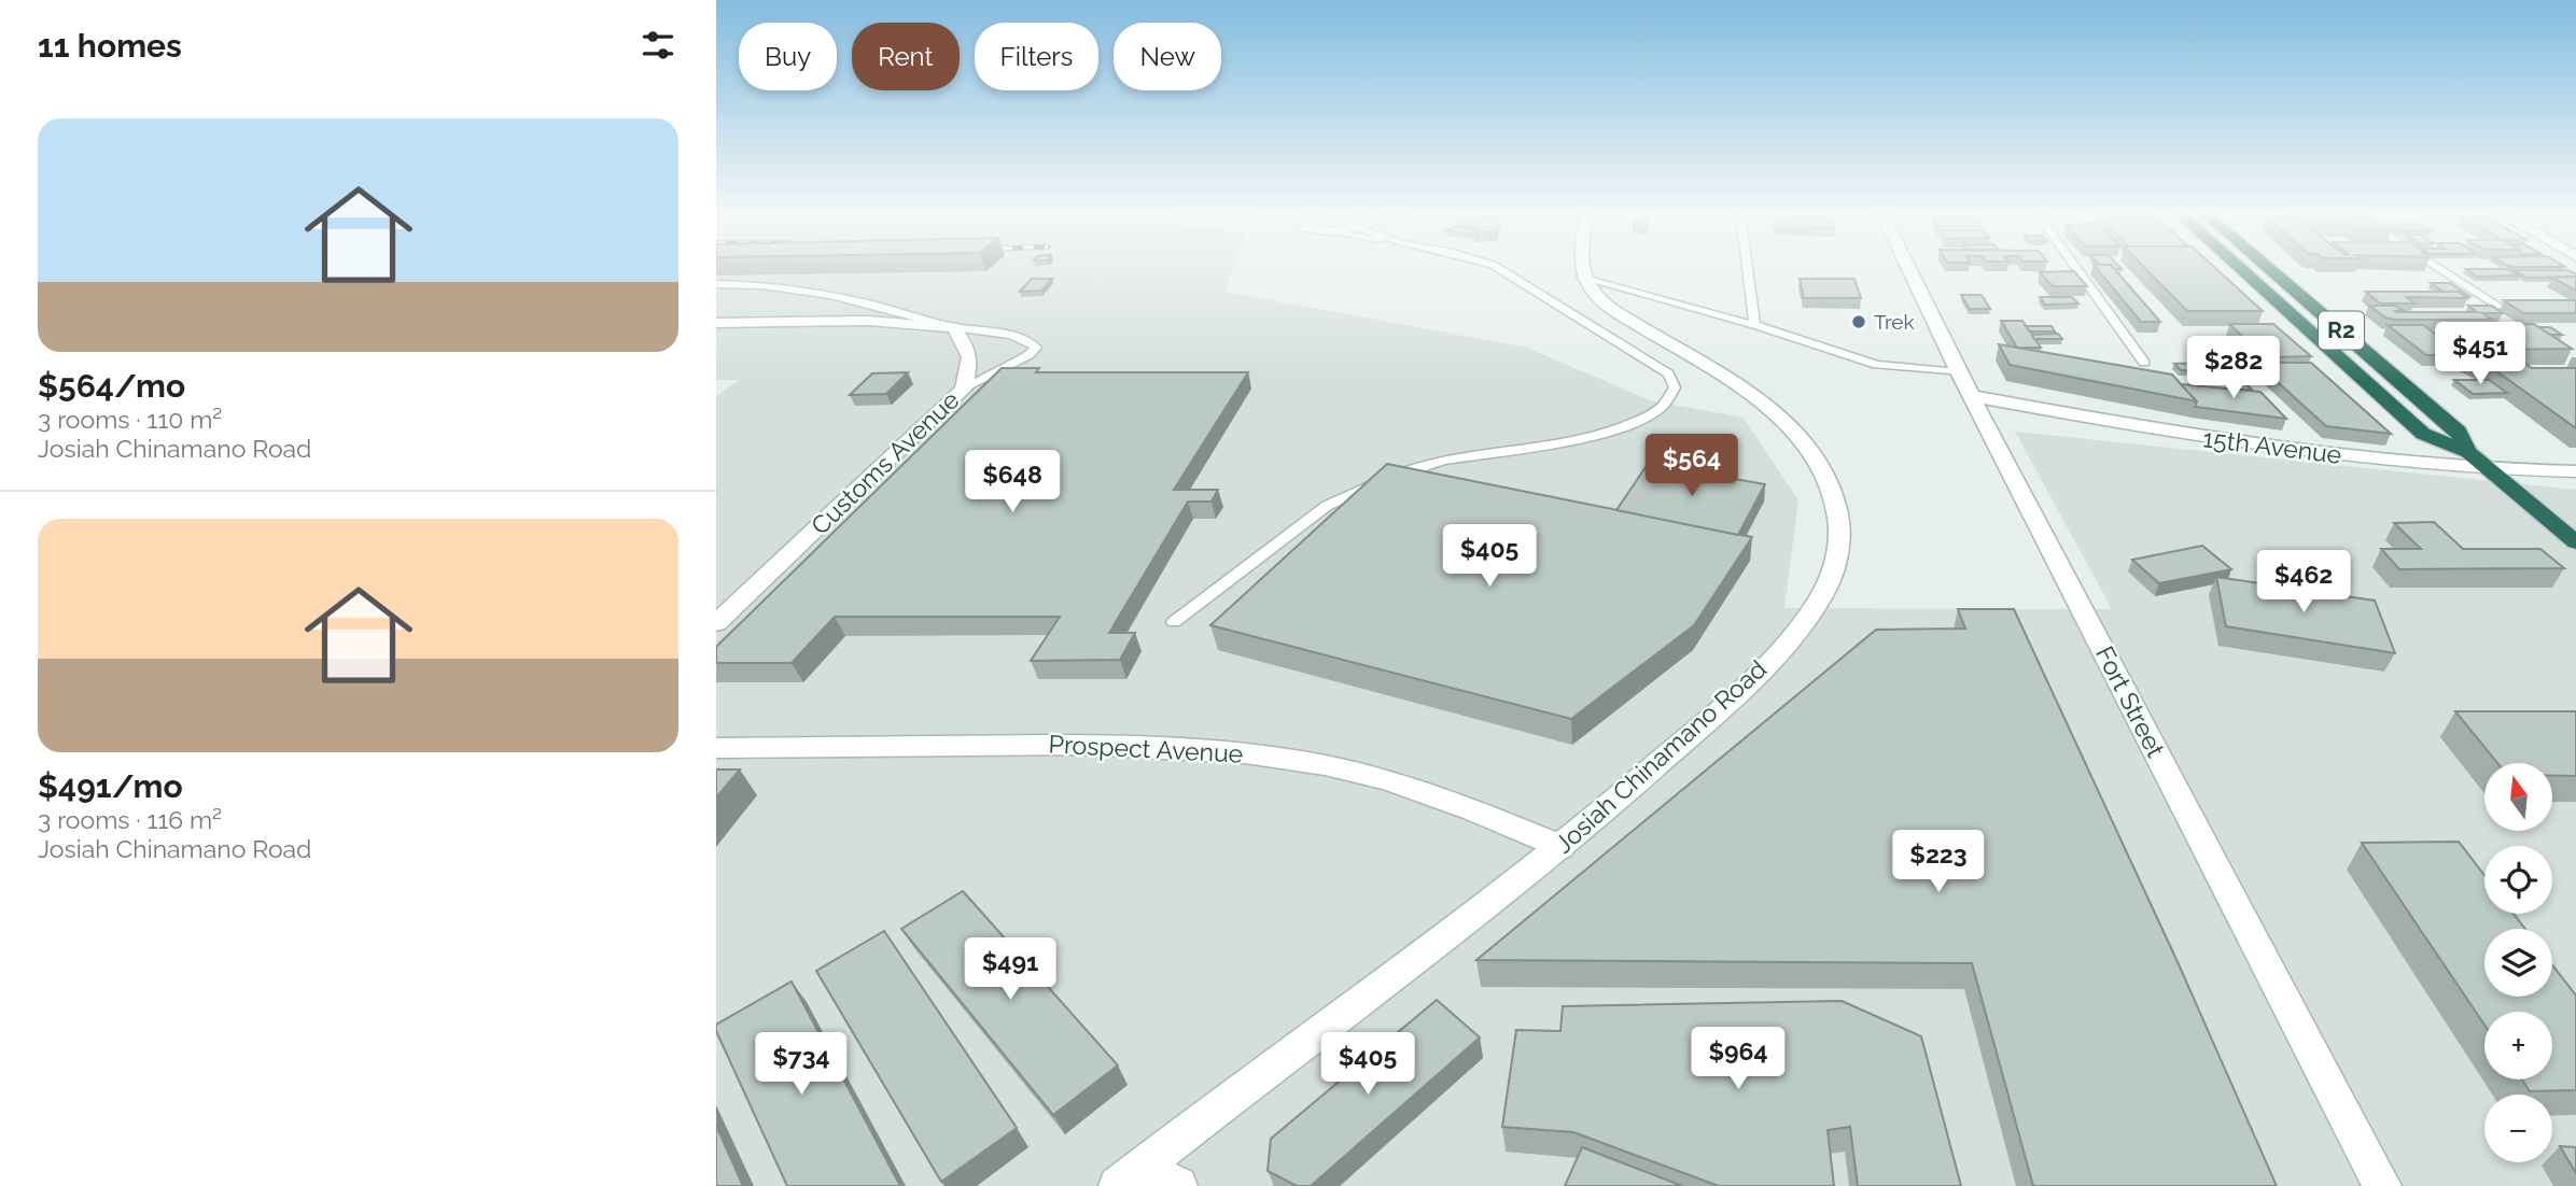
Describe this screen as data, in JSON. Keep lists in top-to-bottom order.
{
  "streets": {
    "highway": ["R2"],
    "street": [
      "15th Avenue",
      "Customs Avenue",
      "Fort Street",
      "Prospect Avenue",
      "Josiah Chinamano Road"
    ]
  },
  "crossings": [
    ["R2", "15th Avenue"],
    ["15th Avenue", "Fort Street"],
    ["Prospect Avenue", "Josiah Chinamano Road"]
  ],
  "places": ["Trek"],
  "north": "top",
  "page": {
    "heading": "11 homes",
    "chip": [
      "Buy",
      "Rent",
      "Filters",
      "New"
    ],
    "list": [
      {
        "name": "$564/mo",
        "note": "3 rooms · 110 m² · Josiah Chinamano Road"
      },
      {
        "name": "$491/mo",
        "note": "3 rooms · 116 m² · Josiah Chinamano Road"
      }
    ],
    "price": [
      "$451",
      "$282",
      "$564",
      "$648",
      "$405",
      "$462",
      "$223",
      "$491",
      "$964",
      "$734",
      "$405"
    ],
    "map_buttons": ["+", "−"]
  }
}
